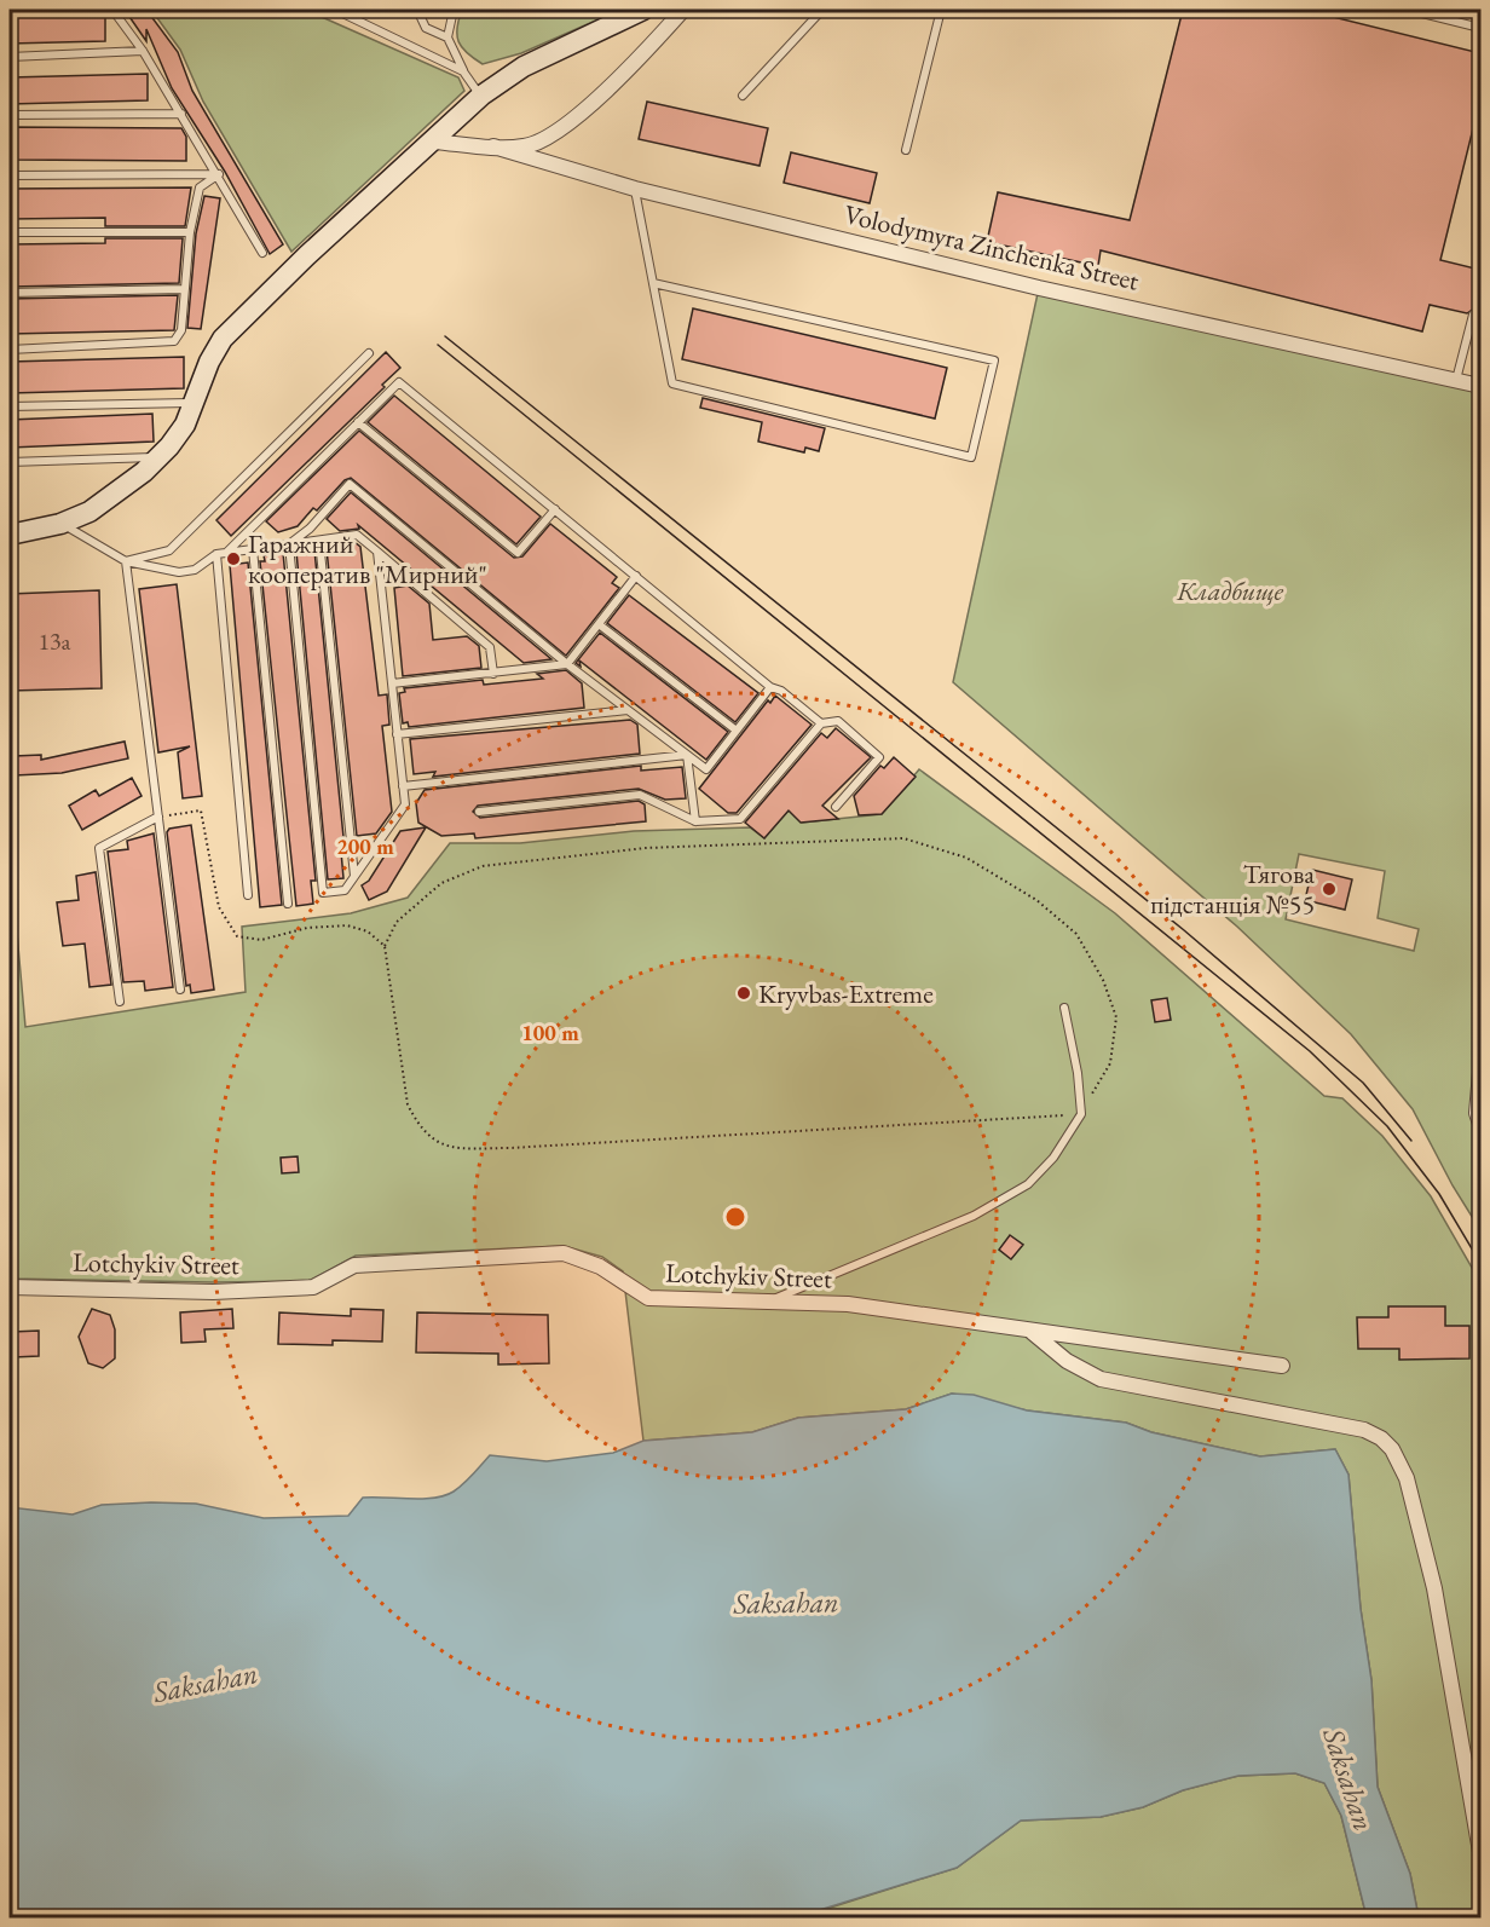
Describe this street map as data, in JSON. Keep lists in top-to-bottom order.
{
  "streets": {
    "street": ["Volodymyra Zinchenka Street", "Lotchykiv Street"]
  },
  "water": ["Saksahan"],
  "parks": ["Кладбище"],
  "places": ["Гаражний кооператив \"Мирний\"", "Тягова підстанція №55", "Kryvbas-Extreme"],
  "house_numbers": ["13а"],
  "rings": ["200 m", "100 m"]
}
